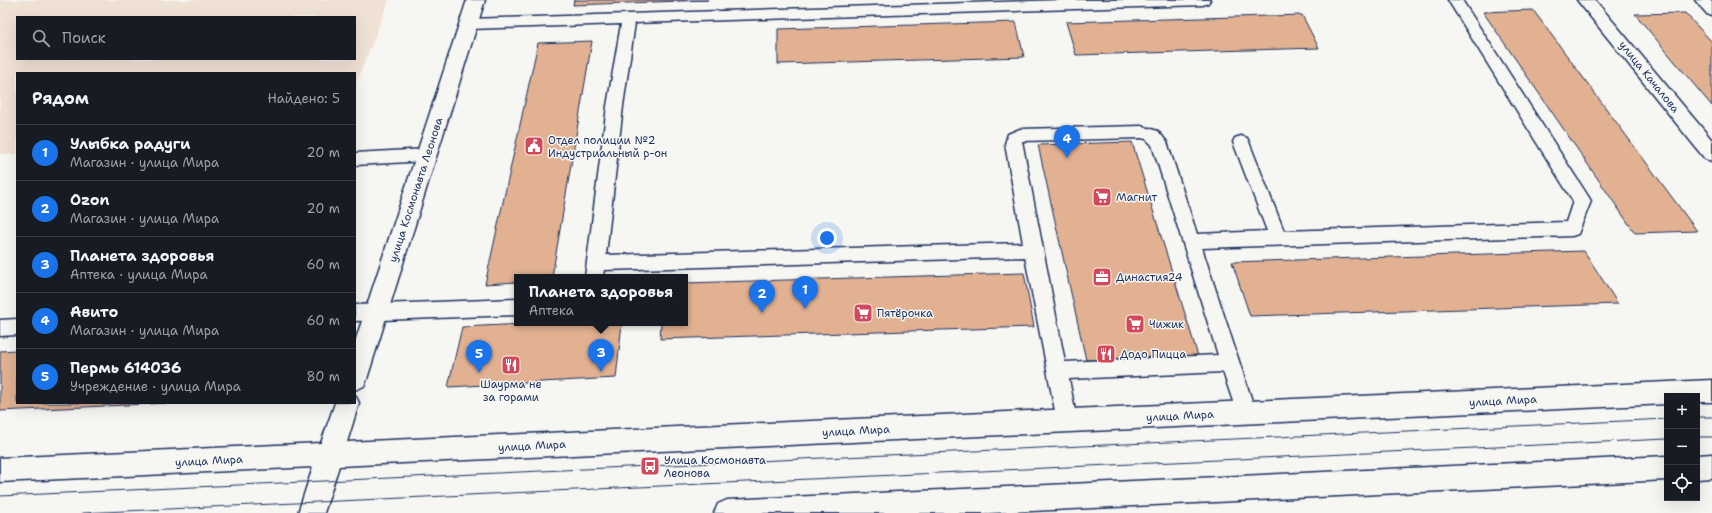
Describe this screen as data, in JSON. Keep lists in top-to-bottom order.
{
  "streets": {
    "main road": ["улица Качалова", "улица Космонавта Леонова", "улица Мира"]
  },
  "places": {
    "public building": ["Отдел полиции №2 Индустриальный р-он"],
    "supermarket": ["Магнит", "Пятёрочка", "Чижик"],
    "office": ["Династия24"],
    "restaurant": ["Додо Пицца", "Шаурма не за горами"],
    "bus stop": ["Улица Космонавта Леонова"]
  },
  "page": {
    "search": "Поиск",
    "heading": ["Рядом", "Найдено: 5"],
    "list": [
      {
        "mark": "1",
        "name": "Улыбка радуги",
        "note": "Магазин · улица Мира",
        "value": "20 m"
      },
      {
        "mark": "2",
        "name": "Ozon",
        "note": "Магазин · улица Мира",
        "value": "20 m"
      },
      {
        "mark": "3",
        "name": "Планета здоровья",
        "note": "Аптека · улица Мира",
        "value": "60 m"
      },
      {
        "mark": "4",
        "name": "Авито",
        "note": "Магазин · улица Мира",
        "value": "60 m"
      },
      {
        "mark": "5",
        "name": "Пермь 614036",
        "note": "Учреждение · улица Мира",
        "value": "80 m"
      }
    ],
    "pins": [
      "4",
      "1",
      "2",
      "3",
      "5"
    ],
    "popup": ["Планета здоровья", "Аптека"],
    "map_buttons": ["+", "−"]
  }
}
